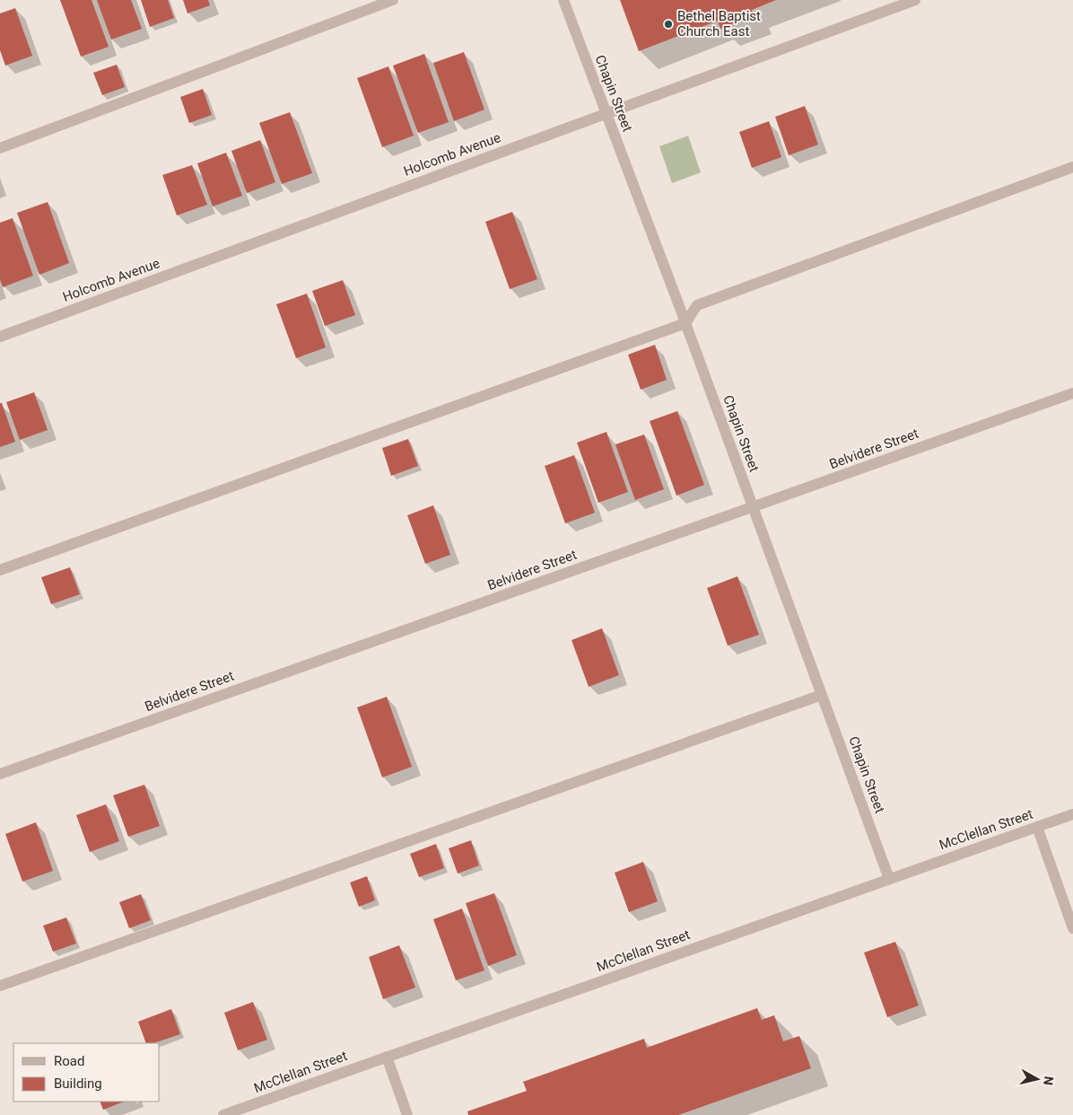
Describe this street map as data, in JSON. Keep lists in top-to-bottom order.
{
  "streets": {
    "street": [
      "Chapin Street",
      "Holcomb Avenue",
      "Belvidere Street",
      "McClellan Street"
    ]
  },
  "crossings": [
    ["Chapin Street", "Holcomb Avenue"],
    ["Chapin Street", "Belvidere Street"],
    ["Chapin Street", "McClellan Street"]
  ],
  "places": ["Bethel Baptist Church East"],
  "legend": ["Road", "Building"],
  "north": "right"
}
